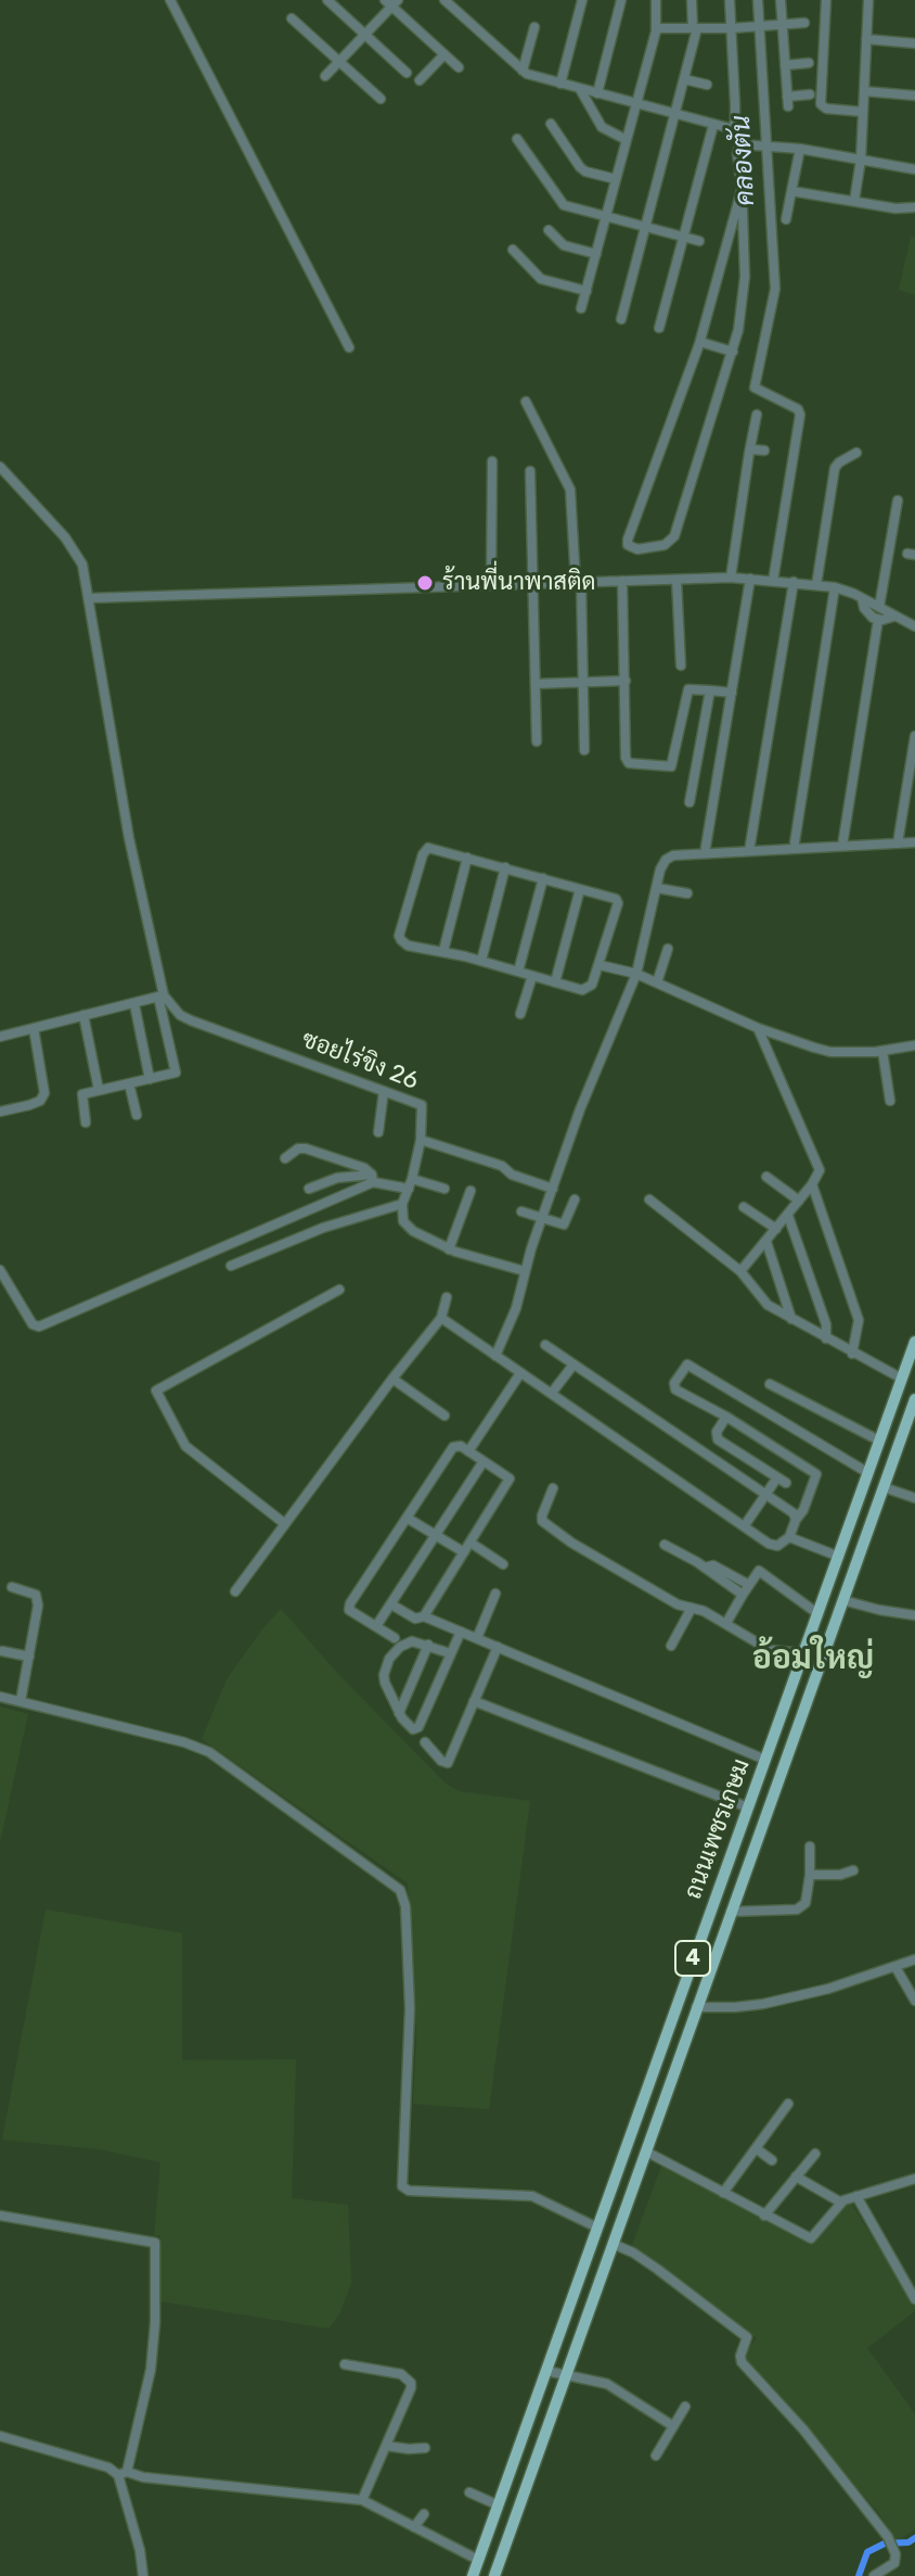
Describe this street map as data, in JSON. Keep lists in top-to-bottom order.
{
  "streets": {
    "main road": ["ถนนเพชรเกษม", "4"],
    "street": ["ซอยไร่ขิง 26"]
  },
  "districts": ["อ้อมใหญ่"],
  "water": ["คลองตัน"],
  "places": ["ร้านพี่นาพาสติด"]
}
